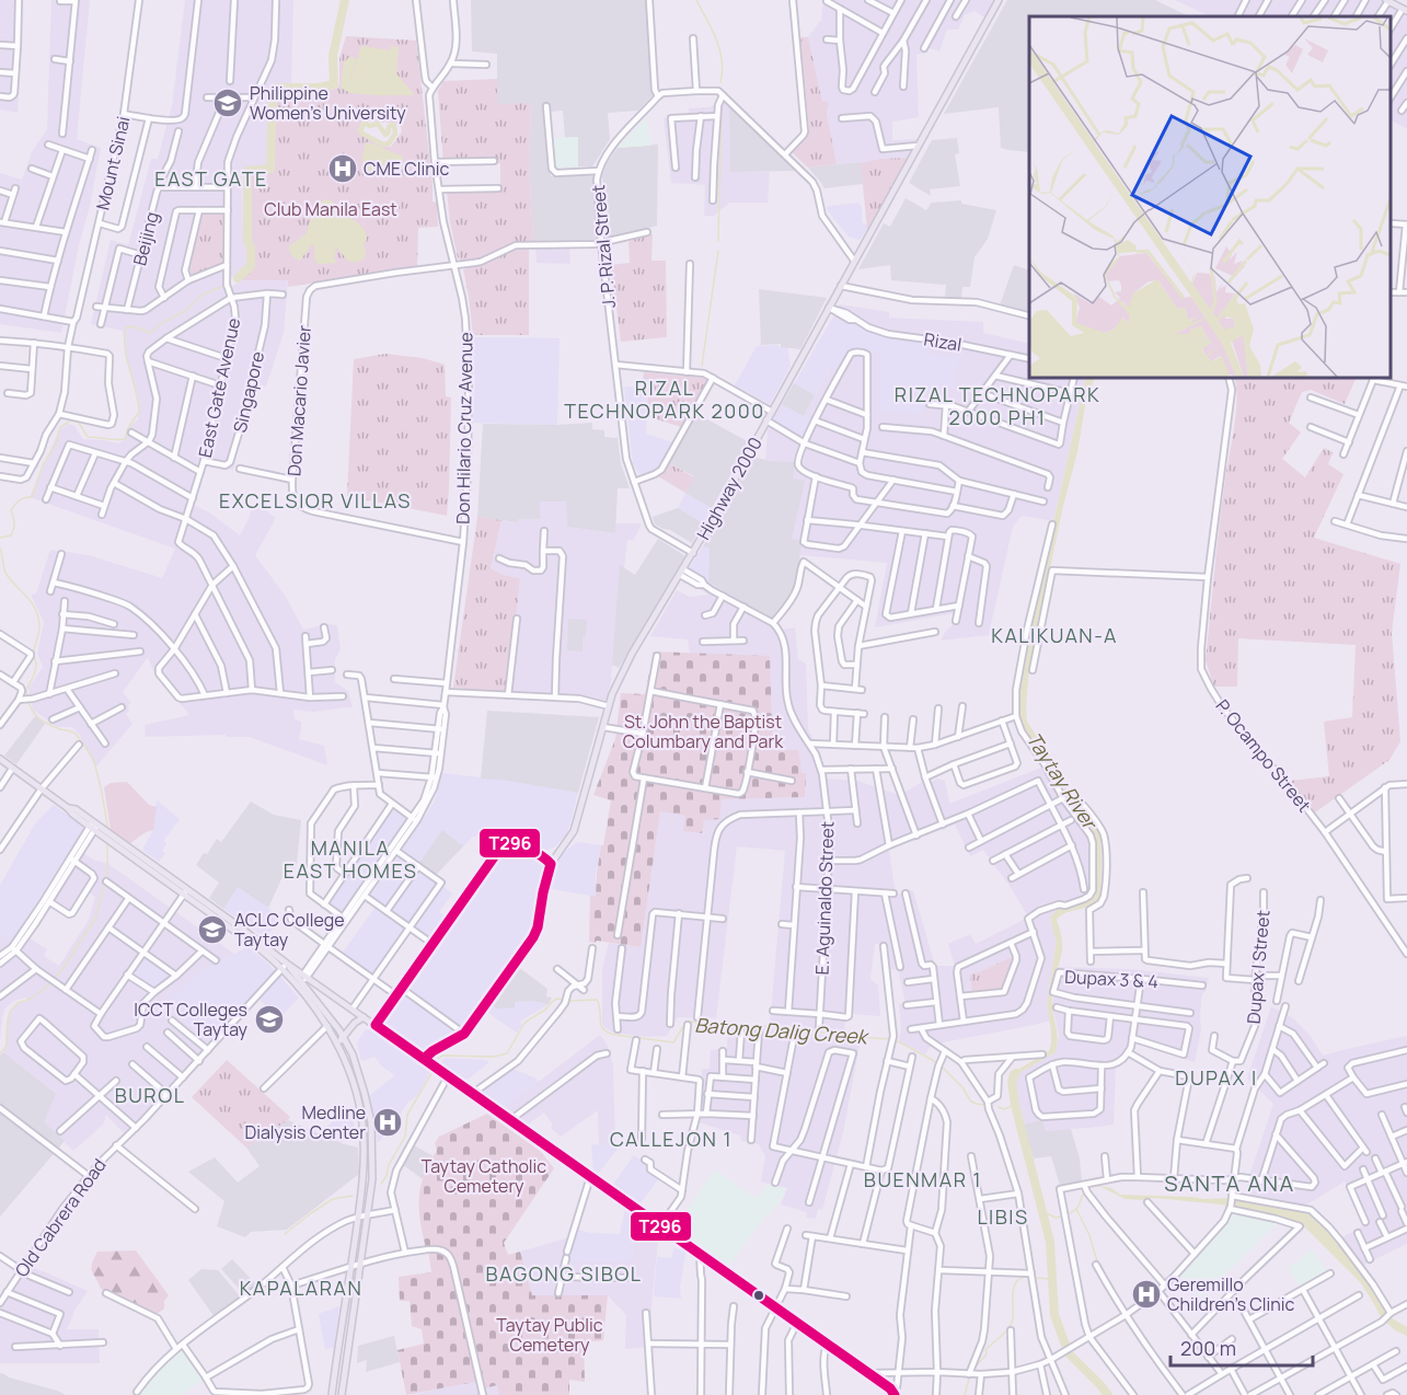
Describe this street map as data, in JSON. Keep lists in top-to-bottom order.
{
  "streets": {
    "main road": ["Highway 2000"],
    "street": [
      "Mount Sinai",
      "Beijing",
      "J. P. Rizal Street",
      "Rizal",
      "East Gate Avenue",
      "Singapore",
      "Don Macario Javier",
      "Don Hilario Cruz Avenue",
      "P. Ocampo Street",
      "E. Aguinaldo Street",
      "Dupax I Street",
      "Dupax 3 & 4",
      "Old Cabrera Road"
    ]
  },
  "crossings": [
    ["J. P. Rizal Street", "Highway 2000"],
    ["Rizal", "Highway 2000"],
    ["East Gate Avenue", "Singapore"],
    ["Don Macario Javier", "Don Hilario Cruz Avenue"]
  ],
  "districts": [
    "EAST GATE",
    "RIZAL TECHNOPARK 2000",
    "RIZAL TECHNOPARK 2000 PH1",
    "EXCELSIOR VILLAS",
    "KALIKUAN-A",
    "MANILA EAST HOMES",
    "DUPAX I",
    "BUROL",
    "CALLEJON 1",
    "BUENMAR 1",
    "SANTA ANA",
    "LIBIS",
    "BAGONG SIBOL",
    "KAPALARAN"
  ],
  "water": ["Taytay River", "Batong Dalig Creek"],
  "parks": [
    "Club Manila East",
    "St. John the Baptist Columbary and Park",
    "Taytay Catholic Cemetery",
    "Taytay Public Cemetery"
  ],
  "places": {
    "school or university": ["Philippine Women's University", "ACLC College Taytay", "ICCT Colleges Taytay"],
    "hospital": ["CME Clinic", "Medline Dialysis Center", "Geremillo Children's Clinic"]
  },
  "lines": ["transit line T296"],
  "scale_bar": "200 m"
}
